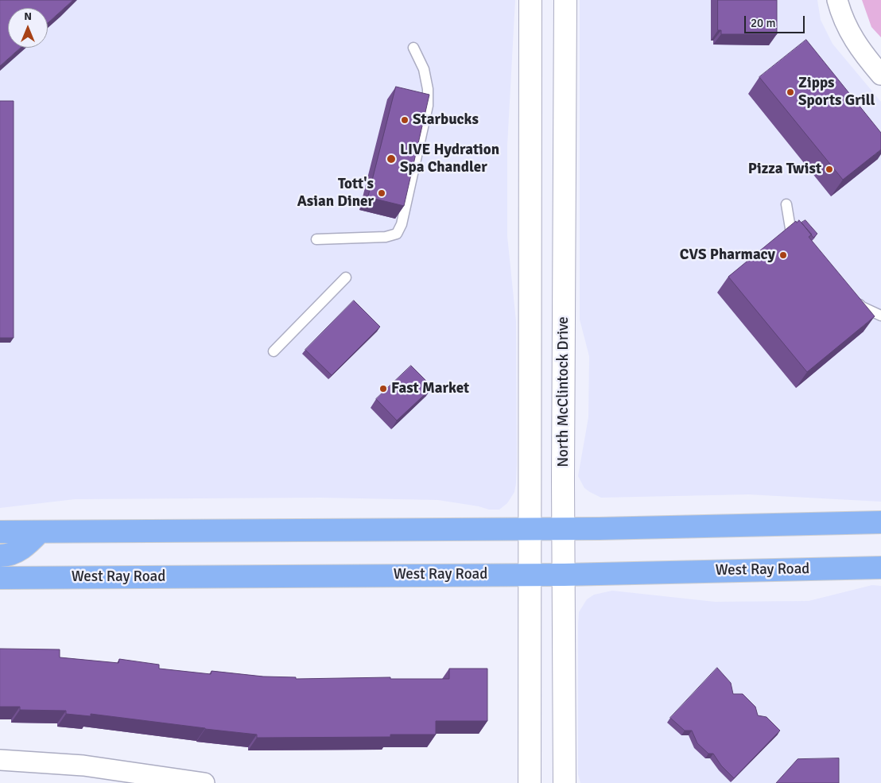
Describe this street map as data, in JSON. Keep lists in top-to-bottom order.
{
  "streets": {
    "main road": ["North McClintock Drive", "West Ray Road"]
  },
  "crossings": [
    ["North McClintock Drive", "West Ray Road"]
  ],
  "places": [
    "Zipps Sports Grill",
    "Starbucks",
    "LIVE Hydration Spa Chandler",
    "Pizza Twist",
    "Tott's Asian Diner",
    "CVS Pharmacy",
    "Fast Market"
  ],
  "scale_bar": "20 m",
  "north": "top"
}
